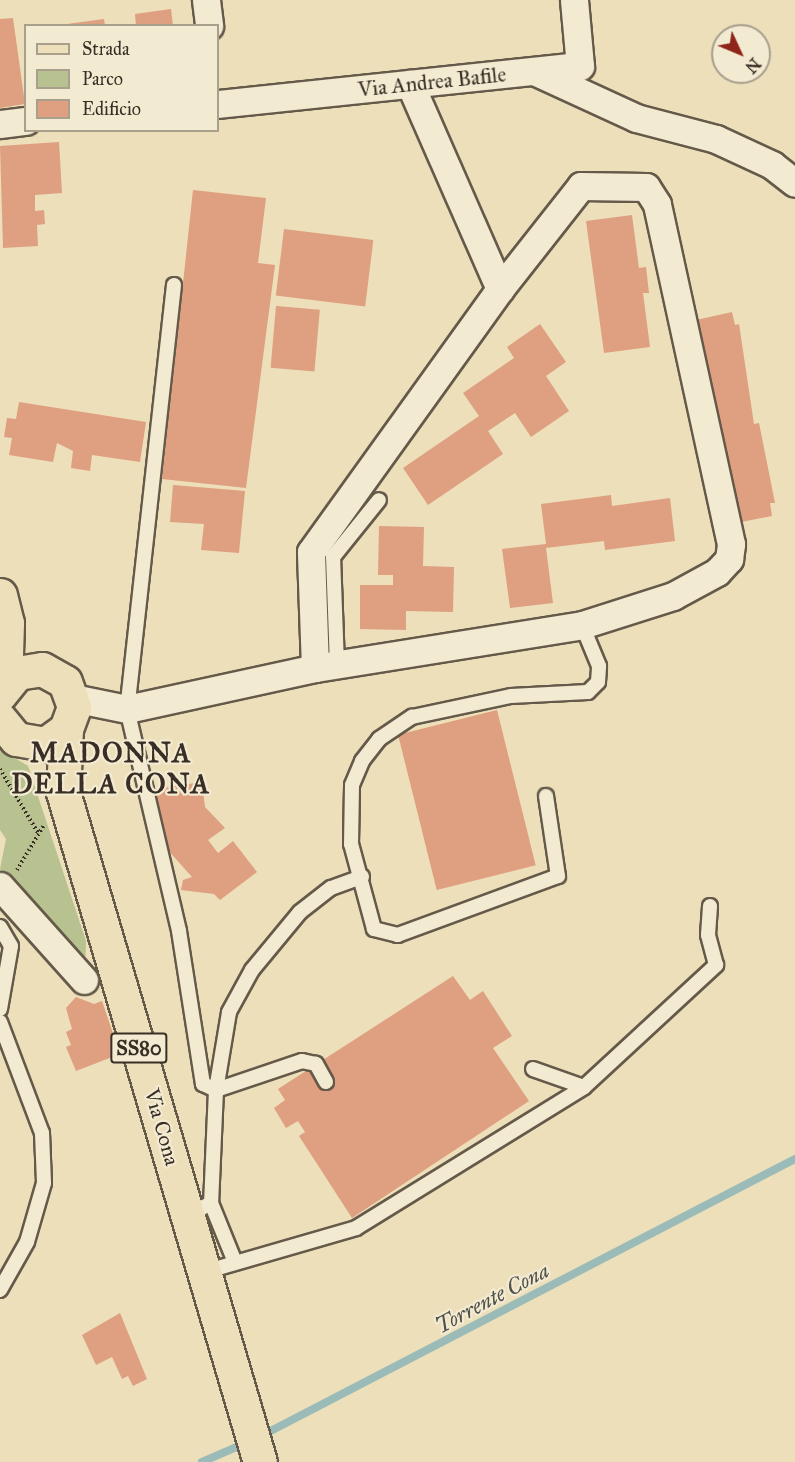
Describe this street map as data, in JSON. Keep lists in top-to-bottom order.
{
  "streets": {
    "main road": ["SS80", "Via Cona"],
    "street": ["Via Andrea Bafile"]
  },
  "crossings": [
    ["SS80", "Via Cona"]
  ],
  "districts": ["MADONNA DELLA CONA"],
  "water": ["Torrente Cona"],
  "legend": ["Strada", "Parco", "Edificio"],
  "north": "bottom right"
}
